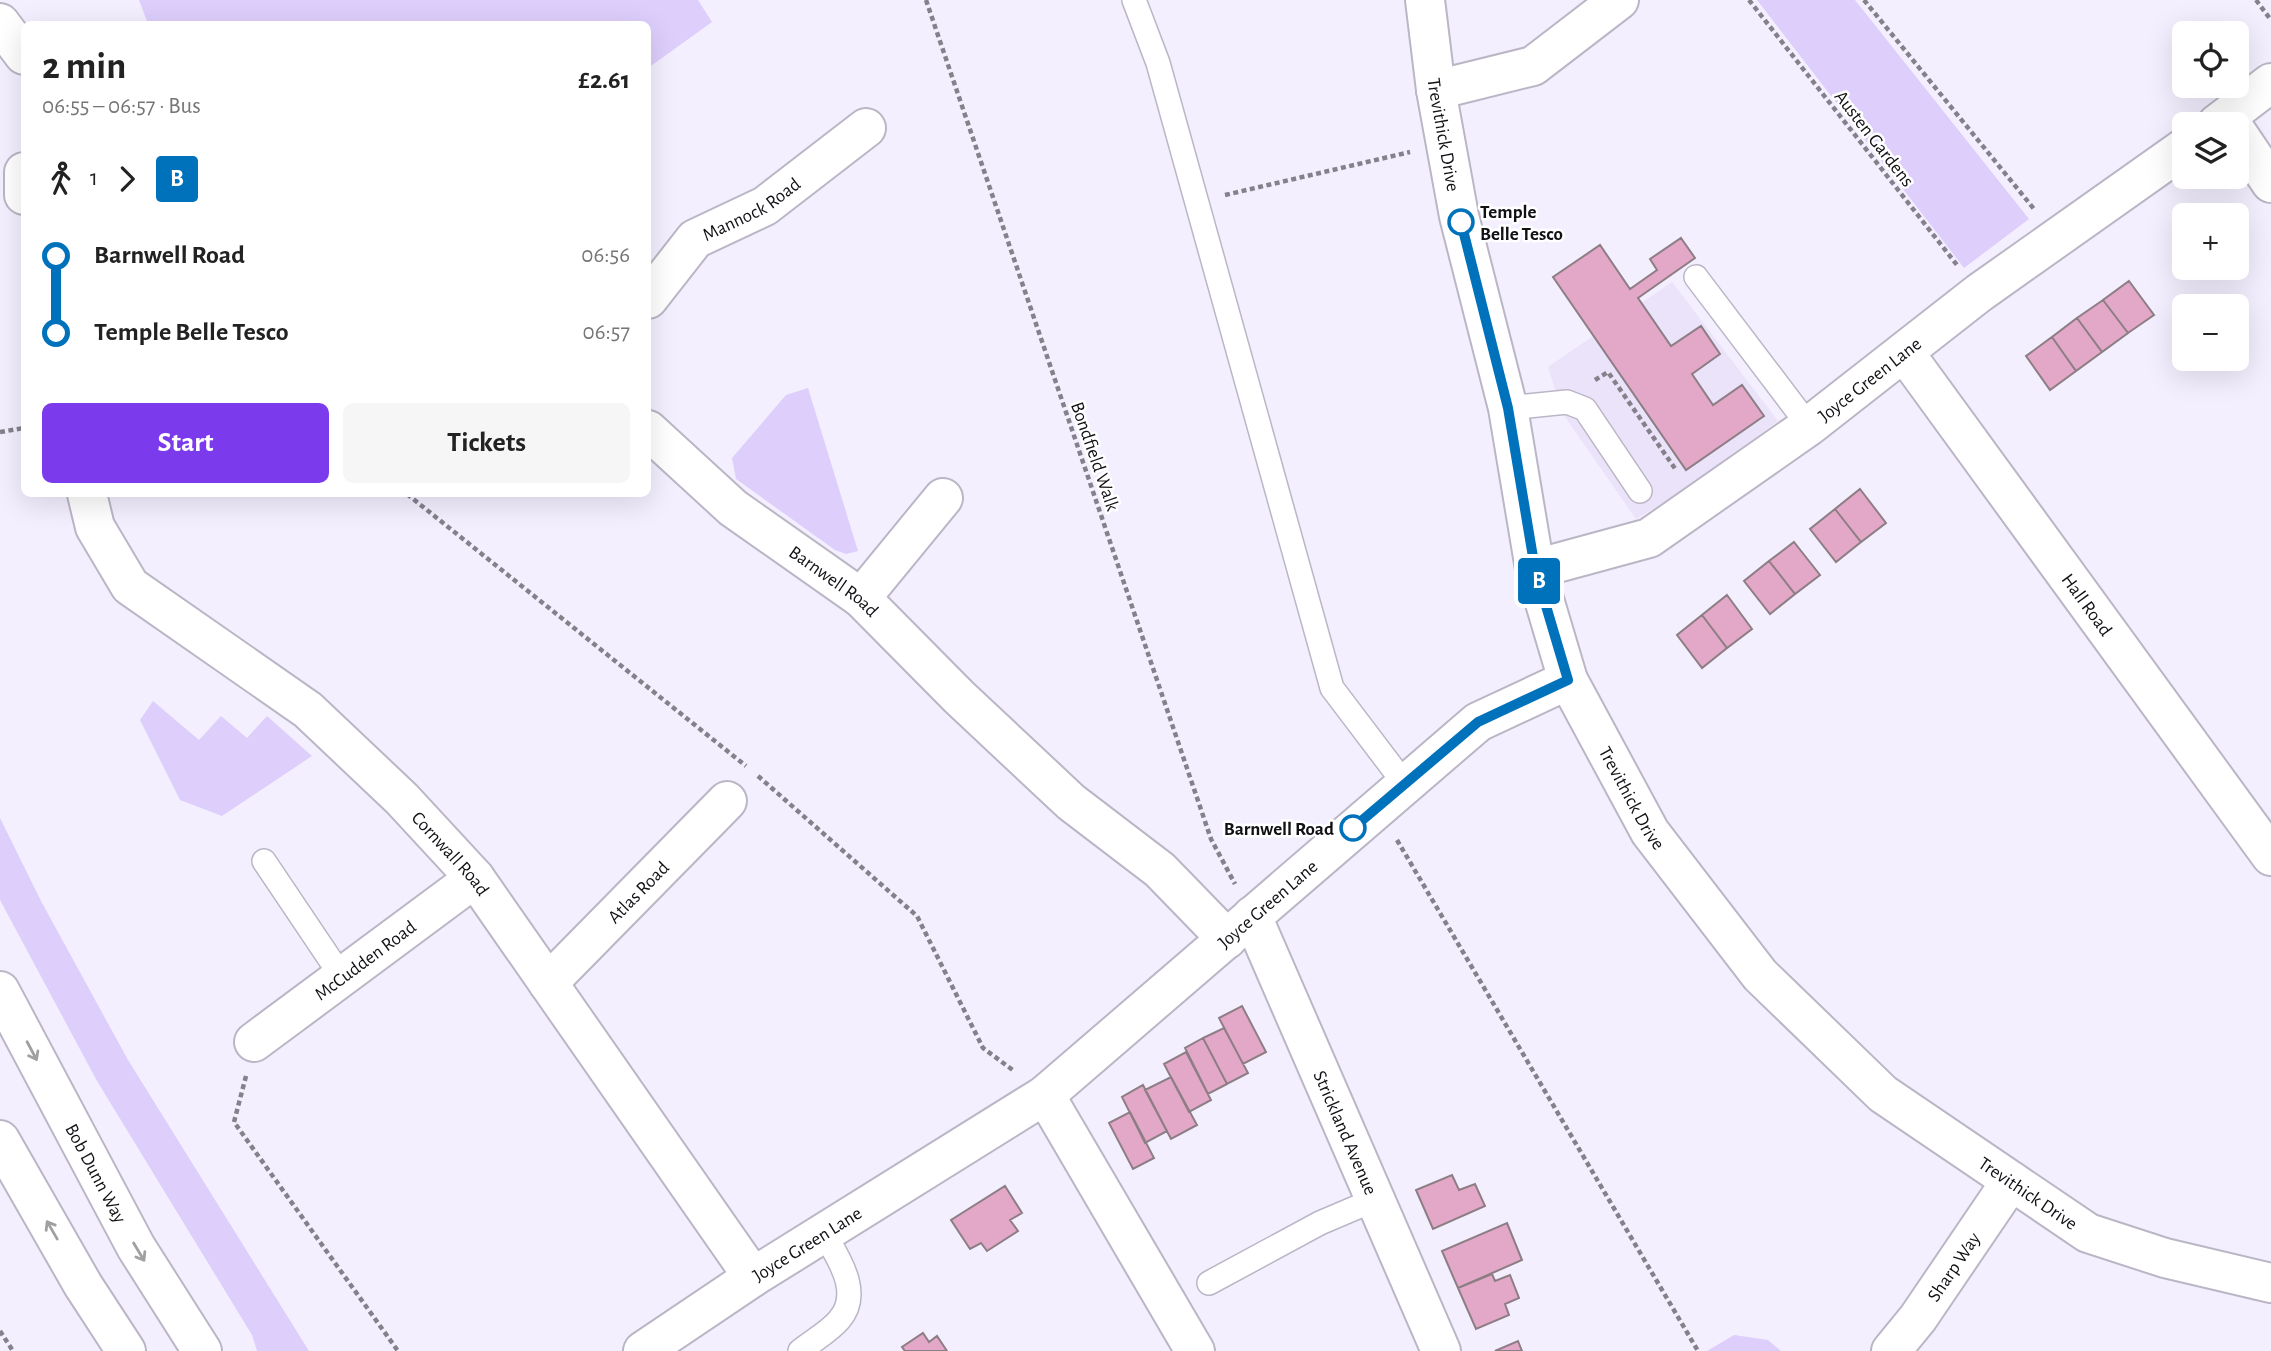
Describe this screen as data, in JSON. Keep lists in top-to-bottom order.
{
  "streets": {
    "street": [
      "Trevithick Drive",
      "Mannock Road",
      "Joyce Green Lane",
      "Barnwell Road",
      "Hall Road",
      "Cornwall Road",
      "Atlas Road",
      "McCudden Road",
      "Strickland Avenue",
      "Bob Dunn Way",
      "Sharp Way"
    ],
    "path": ["Austen Gardens", "Bondfield Walk"]
  },
  "crossings": [
    ["Trevithick Drive", "Joyce Green Lane"],
    ["Trevithick Drive", "Sharp Way"],
    ["Austen Gardens", "Joyce Green Lane"],
    ["Joyce Green Lane", "Bondfield Walk"],
    ["Joyce Green Lane", "Barnwell Road"],
    ["Joyce Green Lane", "Hall Road"],
    ["Joyce Green Lane", "Cornwall Road"],
    ["Joyce Green Lane", "Strickland Avenue"],
    ["Bondfield Walk", "Barnwell Road"],
    ["Bondfield Walk", "Strickland Avenue"],
    ["Barnwell Road", "Strickland Avenue"],
    ["Cornwall Road", "Atlas Road"],
    ["Cornwall Road", "McCudden Road"]
  ],
  "places": ["Temple Belle Tesco", "Barnwell Road"],
  "lines": ["bus line B"],
  "page": {
    "on_map": "B",
    "map_buttons": ["+", "−"],
    "heading": ["2 min", "06:55 – 06:57 · Bus", "£2.61"],
    "legs": ["1", "B"],
    "list": [
      {
        "name": "Barnwell Road",
        "value": "06:56"
      },
      {
        "name": "Temple Belle Tesco",
        "value": "06:57"
      }
    ],
    "buttons": ["Start", "Tickets"]
  }
}
